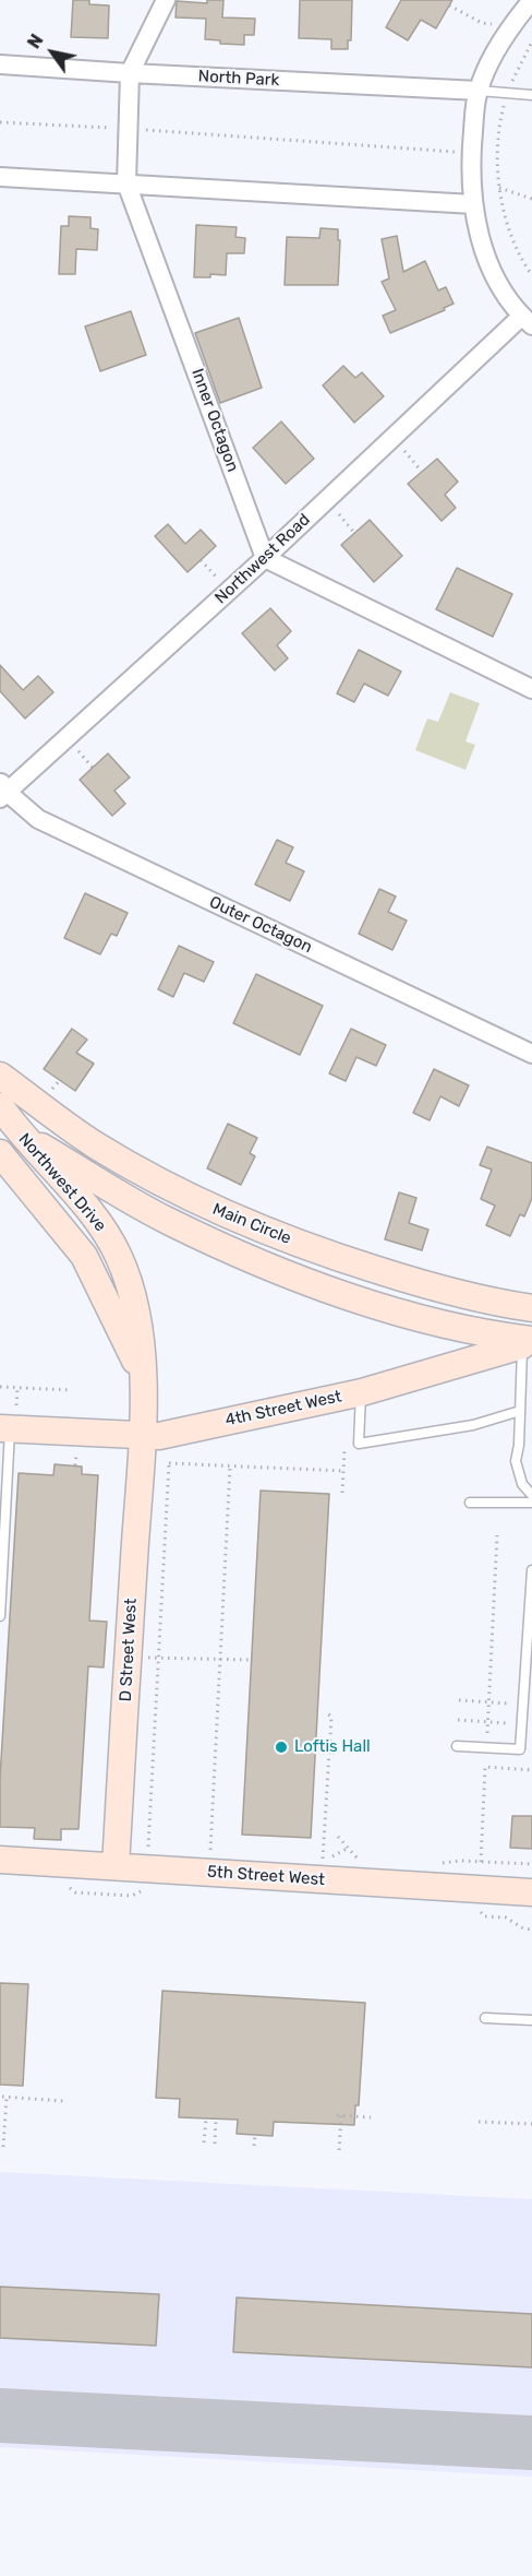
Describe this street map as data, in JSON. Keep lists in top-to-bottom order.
{
  "streets": {
    "street": [
      "North Park",
      "Inner Octagon",
      "Northwest Road",
      "Outer Octagon",
      "Northwest Drive",
      "Main Circle",
      "4th Street West",
      "D Street West",
      "5th Street West"
    ]
  },
  "crossings": [
    ["North Park", "Inner Octagon"],
    ["Inner Octagon", "Northwest Road"],
    ["Northwest Road", "Outer Octagon"],
    ["Northwest Drive", "Main Circle"],
    ["Northwest Drive", "4th Street West"],
    ["Northwest Drive", "D Street West"],
    ["Main Circle", "4th Street West"],
    ["4th Street West", "D Street West"],
    ["D Street West", "5th Street West"]
  ],
  "places": ["Loftis Hall"],
  "north": "top left"
}
